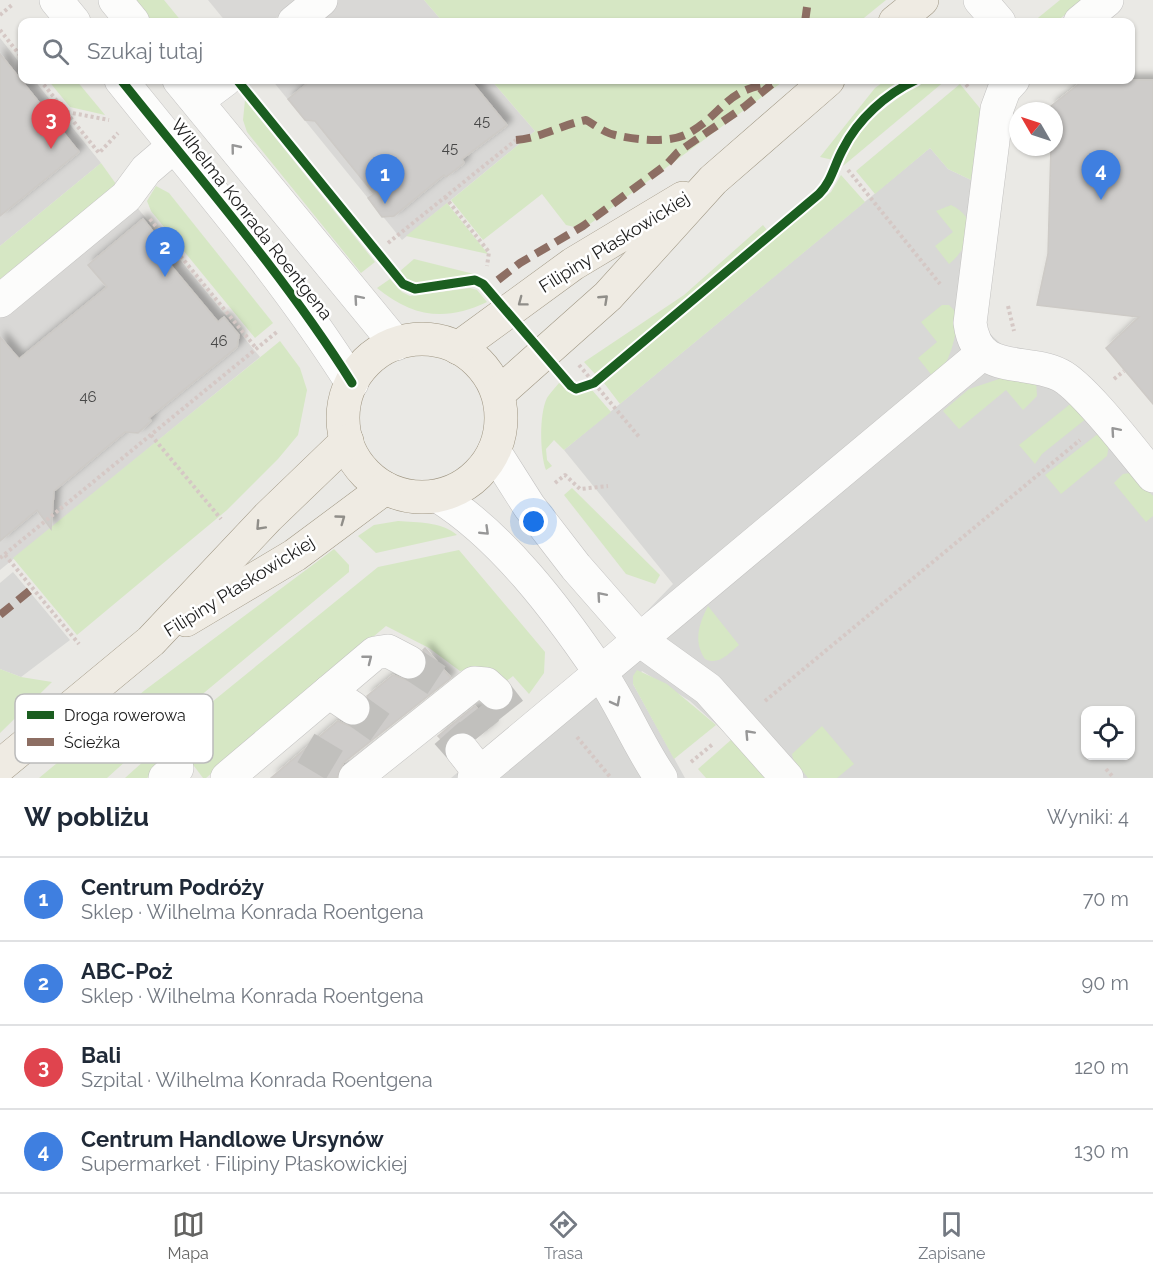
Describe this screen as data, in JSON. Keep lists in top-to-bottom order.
{
  "streets": {
    "main road": ["Filipiny Płaskowickiej"],
    "street": ["Wilhelma Konrada Roentgena"]
  },
  "crossings": [
    ["Wilhelma Konrada Roentgena", "Filipiny Płaskowickiej"]
  ],
  "house_numbers": [
    "45",
    "45",
    "46",
    "46"
  ],
  "legend": ["Droga rowerowa", "Ścieżka"],
  "north": "top left",
  "page": {
    "search": "Szukaj tutaj",
    "pins": [
      "3",
      "4",
      "1",
      "2"
    ],
    "heading": ["W pobliżu", "Wyniki: 4"],
    "list": [
      {
        "mark": "1",
        "name": "Centrum Podróży",
        "note": "Sklep · Wilhelma Konrada Roentgena",
        "value": "70 m"
      },
      {
        "mark": "2",
        "name": "ABC-Poż",
        "note": "Sklep · Wilhelma Konrada Roentgena",
        "value": "90 m"
      },
      {
        "mark": "3",
        "name": "Bali",
        "note": "Szpital · Wilhelma Konrada Roentgena",
        "value": "120 m"
      },
      {
        "mark": "4",
        "name": "Centrum Handlowe Ursynów",
        "note": "Supermarket · Filipiny Płaskowickiej",
        "value": "130 m"
      }
    ],
    "nav": ["Mapa", "Trasa", "Zapisane"]
  }
}
